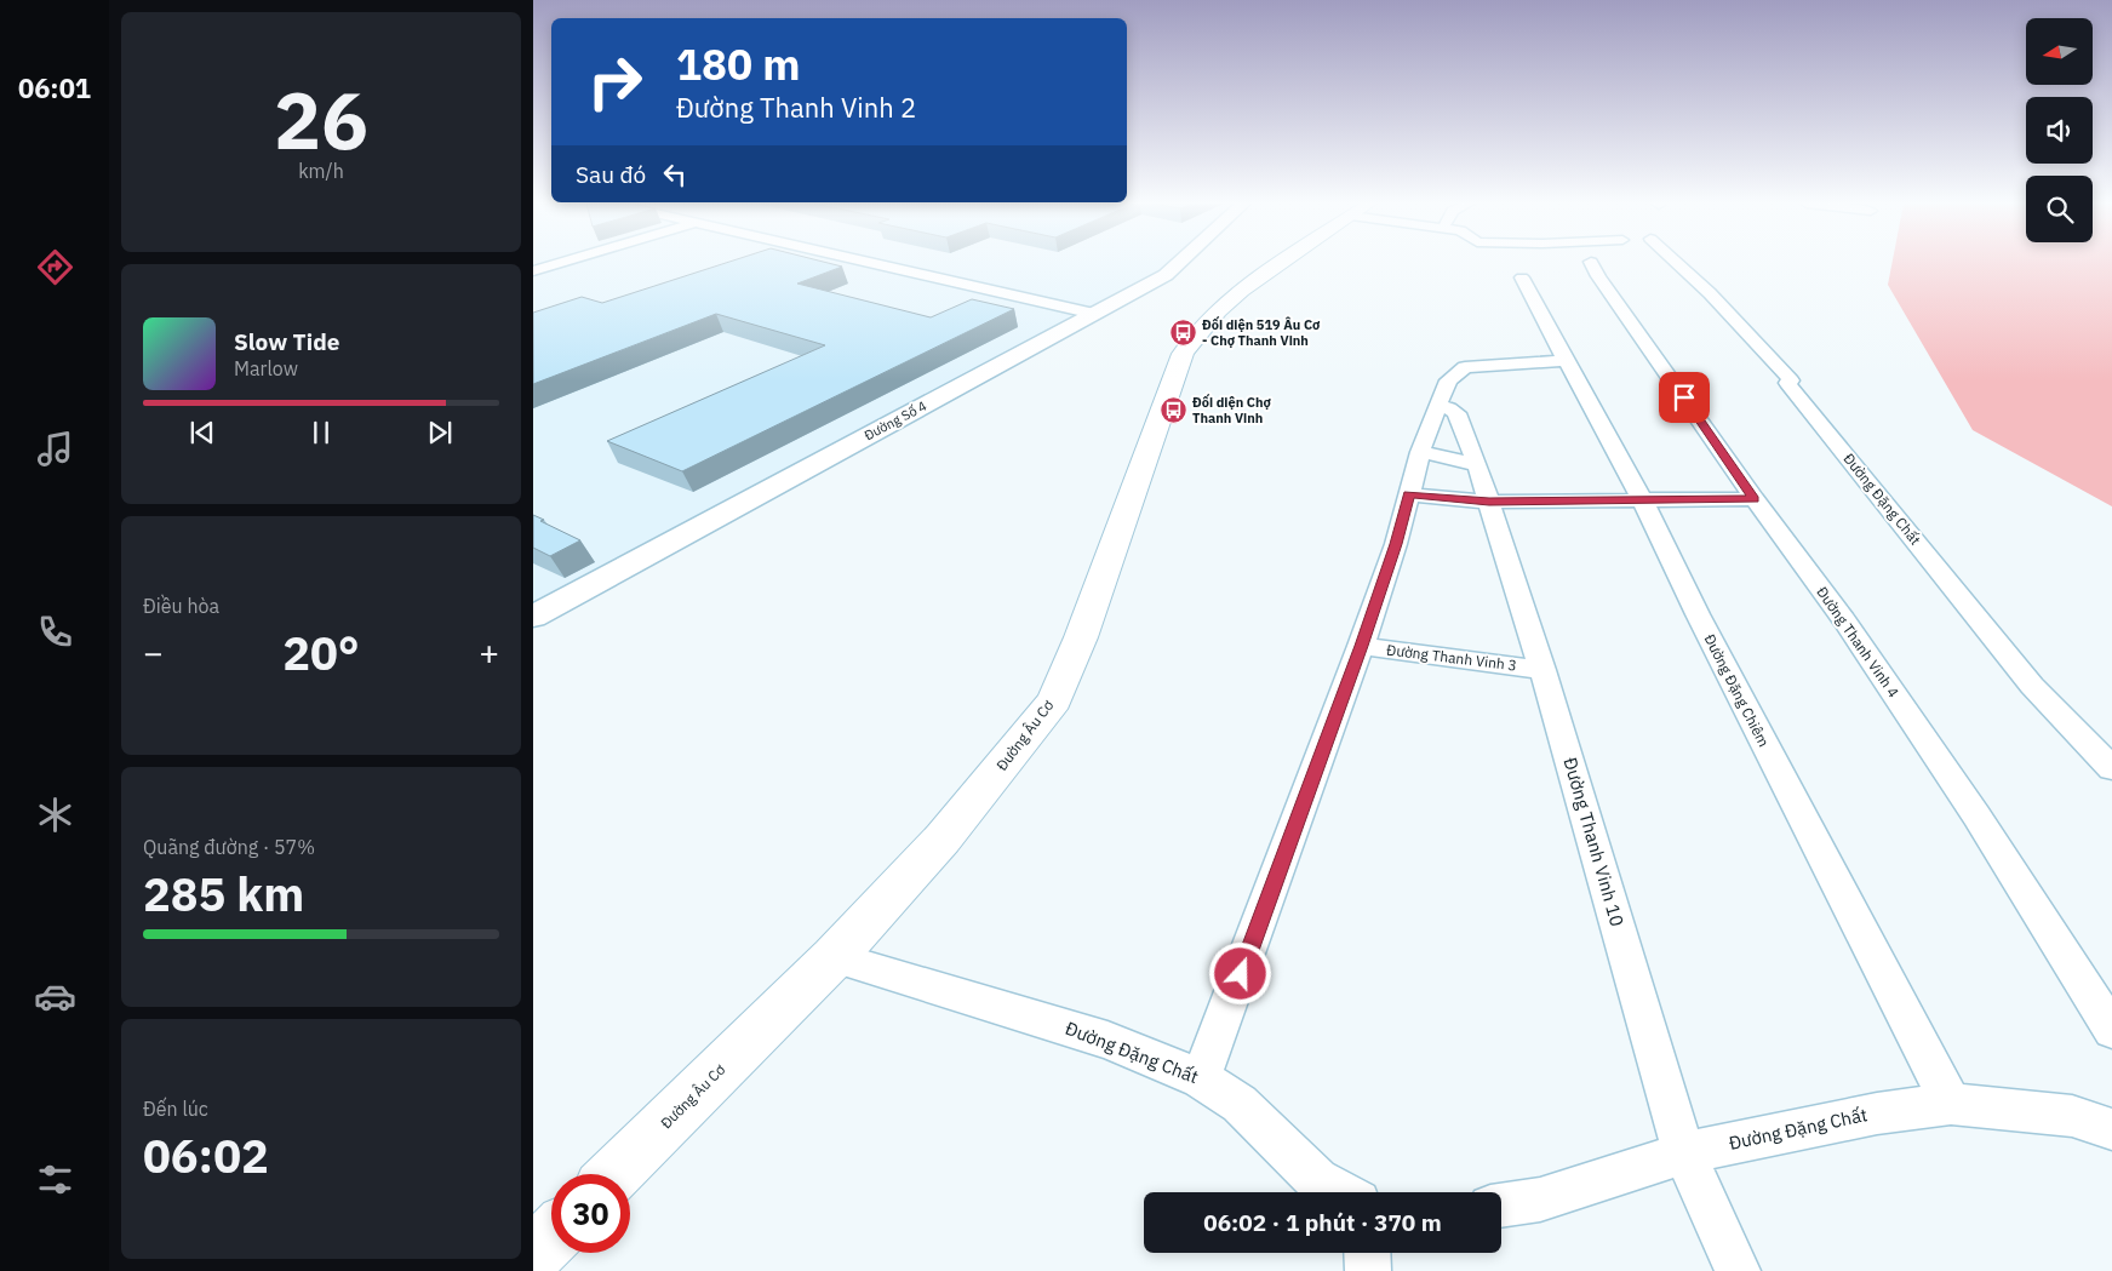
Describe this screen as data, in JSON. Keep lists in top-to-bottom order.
{
  "streets": {
    "main road": ["Đường Âu Cơ"],
    "street": [
      "Đường Số 4",
      "Đường Đặng Chất",
      "Đường Thanh Vinh 4",
      "Đường Thanh Vinh 3",
      "Đường Đặng Chiêm",
      "Đường Thanh Vinh 10"
    ]
  },
  "crossings": [
    ["Đường Đặng Chất", "Đường Đặng Chiêm"],
    ["Đường Đặng Chất", "Đường Âu Cơ"],
    ["Đường Đặng Chất", "Đường Thanh Vinh 10"],
    ["Đường Thanh Vinh 3", "Đường Thanh Vinh 10"]
  ],
  "places": {
    "bus stop": ["Đối diện 519 Âu Cơ - Chợ Thanh Vinh", "Đối diện Chợ Thanh Vinh"]
  },
  "north": "left",
  "page": {
    "tabs": "06:01",
    "tile": [
      ["26", "km/h"],
      "Điều hòa",
      ["Quãng đường · 57%", "285 km"],
      ["Đến lúc", "06:02"]
    ],
    "turn": ["180 m", "Đường Thanh Vinh 2"],
    "then": "Sau đó",
    "song": ["Slow Tide", "Marlow"],
    "heat": ["−", "20°", "+"],
    "limit": "30",
    "trip": "06:02 · 1 phút · 370 m"
  }
}
